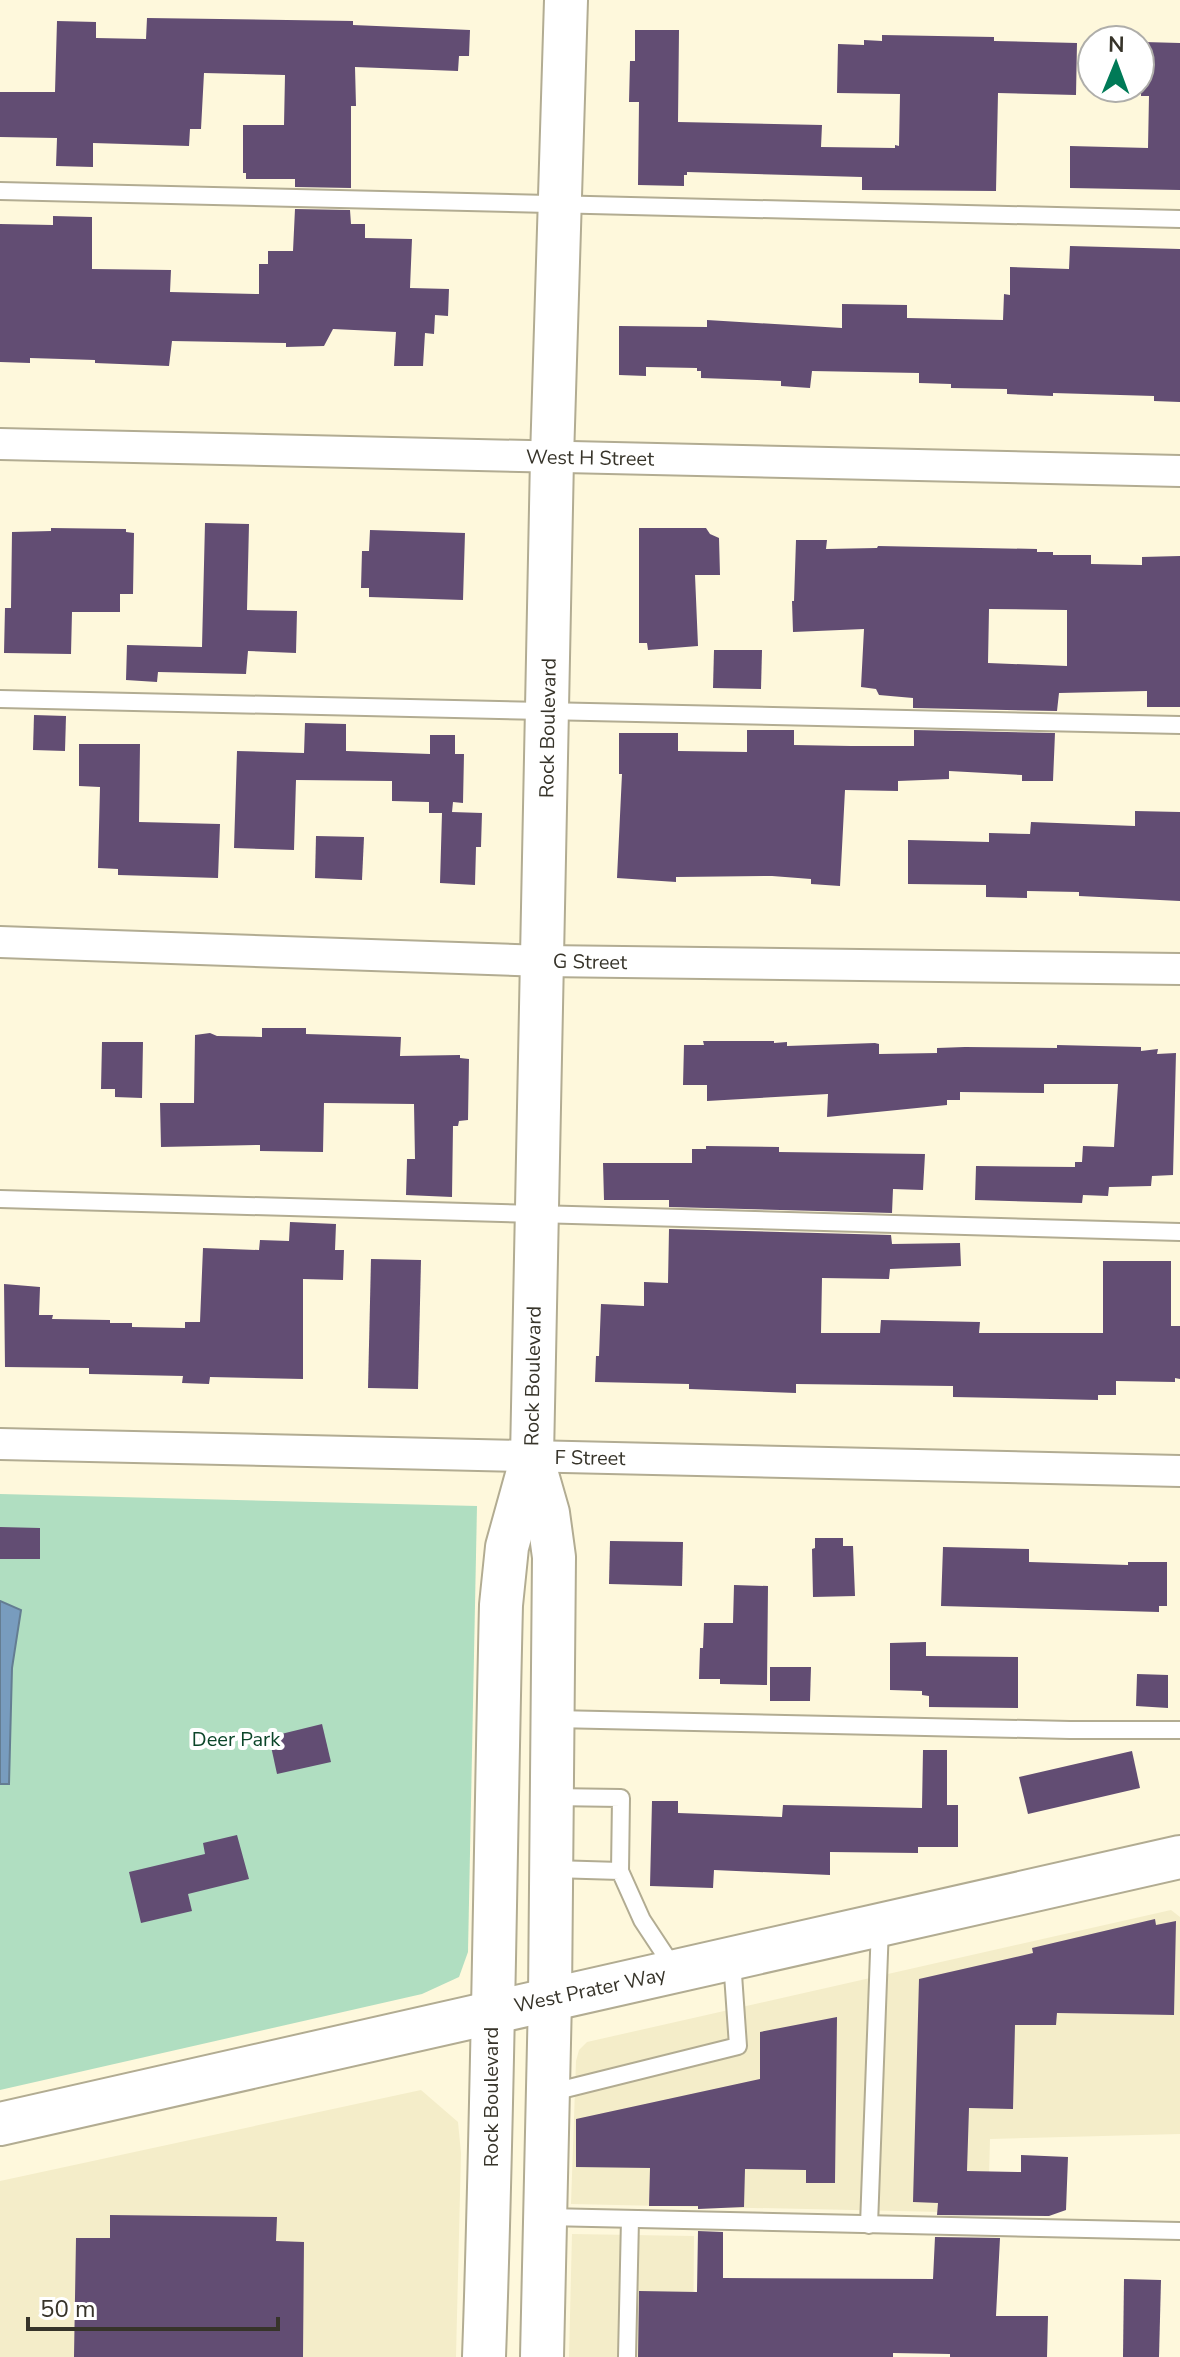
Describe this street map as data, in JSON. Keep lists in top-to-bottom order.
{
  "streets": {
    "main road": ["Rock Boulevard", "West Prater Way"],
    "street": ["West H Street", "G Street", "F Street"]
  },
  "crossings": [
    ["West H Street", "Rock Boulevard"],
    ["Rock Boulevard", "G Street"],
    ["Rock Boulevard", "F Street"],
    ["Rock Boulevard", "West Prater Way"]
  ],
  "parks": ["Deer Park"],
  "scale_bar": "50 m",
  "north": "top"
}
